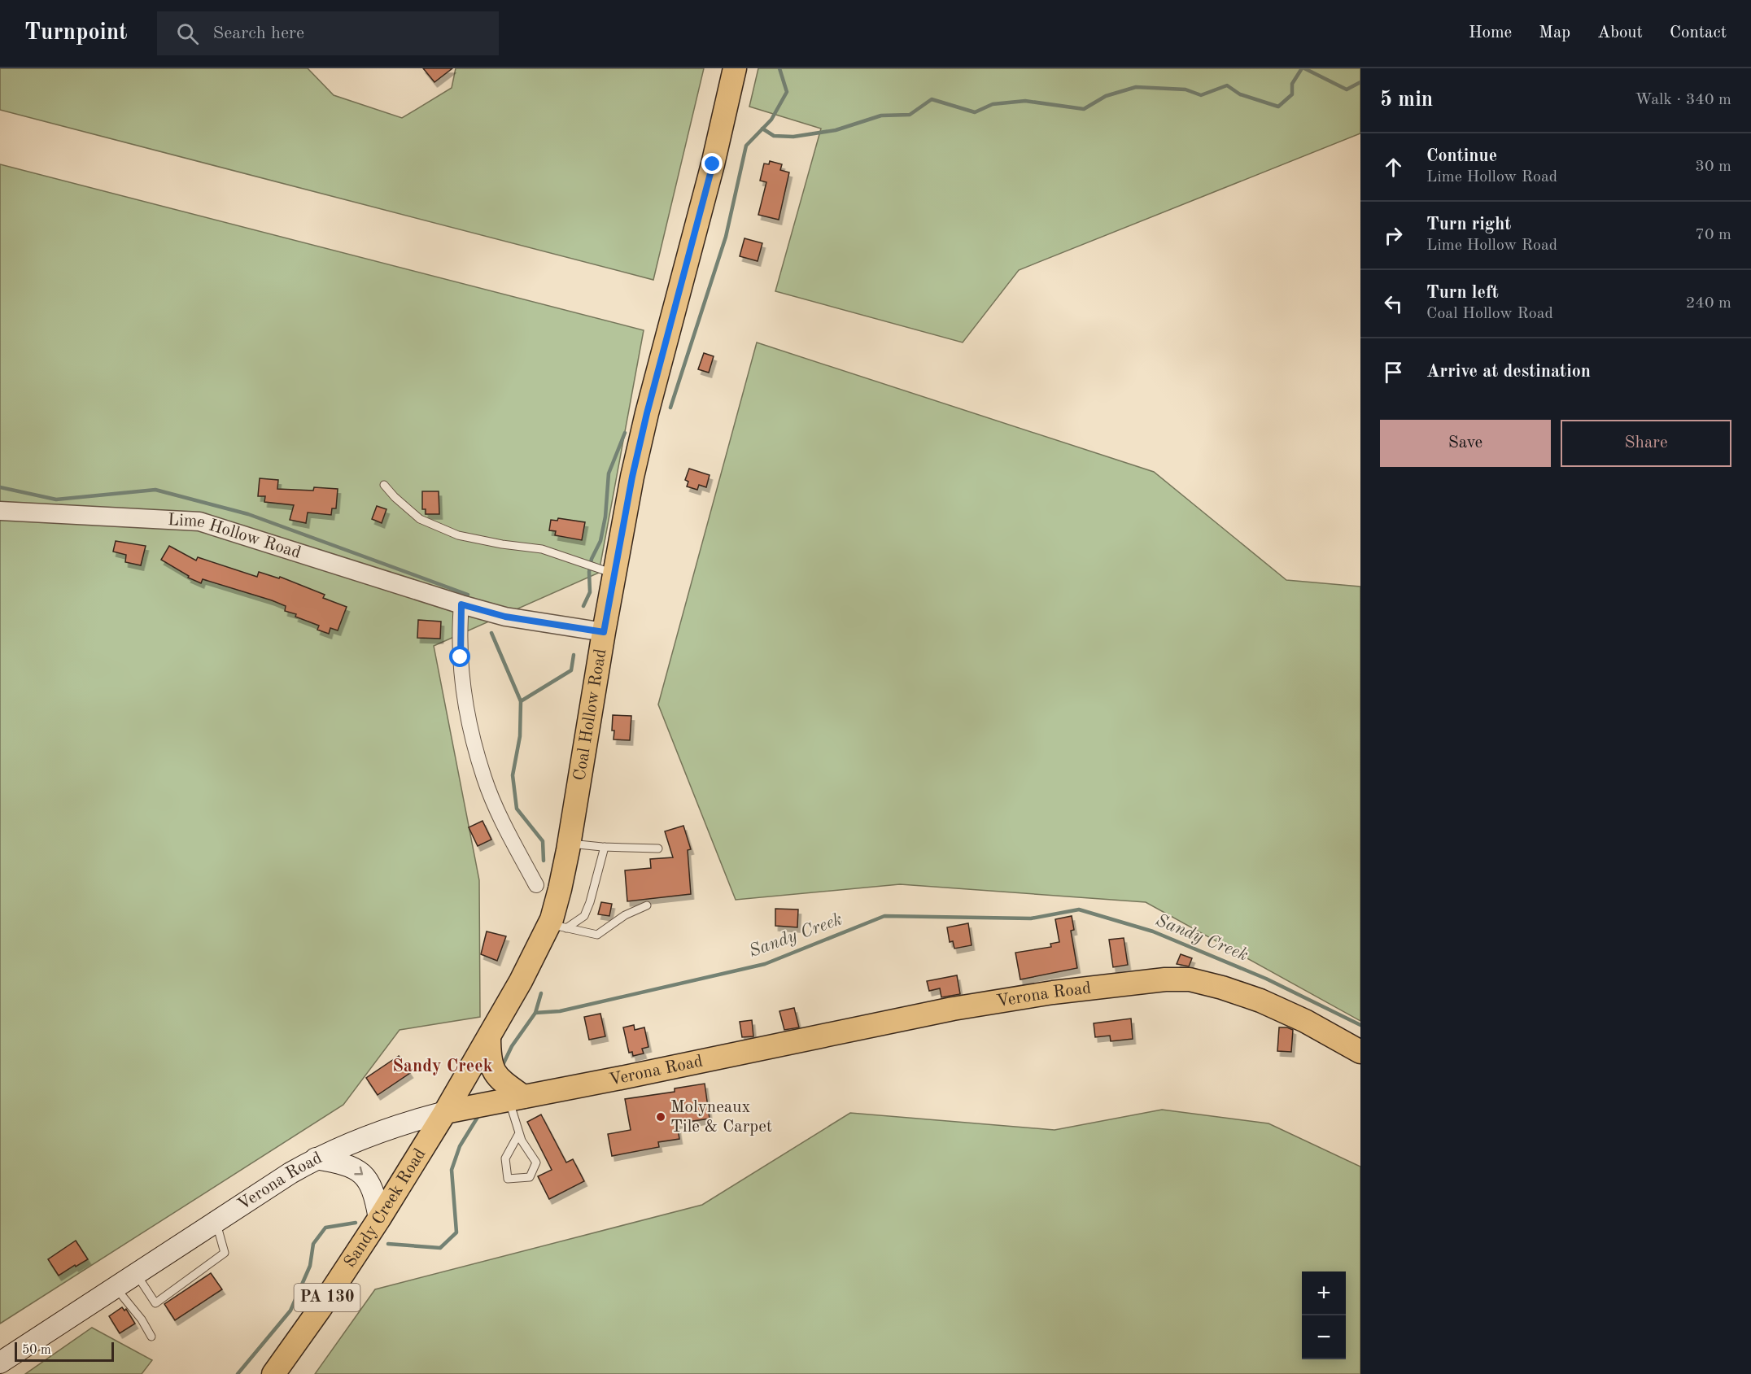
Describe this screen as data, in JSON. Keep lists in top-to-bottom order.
{
  "streets": {
    "main road": [
      "Coal Hollow Road",
      "Verona Road",
      "Sandy Creek Road",
      "PA 130"
    ],
    "street": ["Lime Hollow Road"]
  },
  "crossings": [
    ["Lime Hollow Road", "Coal Hollow Road"],
    ["Coal Hollow Road", "Verona Road"],
    ["Coal Hollow Road", "Sandy Creek Road"],
    ["Verona Road", "Sandy Creek Road"]
  ],
  "districts": ["Sandy Creek"],
  "water": ["Sandy Creek"],
  "places": ["Molyneaux Tile & Carpet"],
  "scale_bar": "50 m",
  "page": {
    "header": "Turnpoint",
    "search": "Search here",
    "nav": [
      "Home",
      "Map",
      "About",
      "Contact"
    ],
    "heading": ["5 min", "Walk · 340 m"],
    "list": [
      ["Continue", "Lime Hollow Road", "30 m"],
      ["Turn right", "Lime Hollow Road", "70 m"],
      ["Turn left", "Coal Hollow Road", "240 m"],
      "Arrive at destination"
    ],
    "buttons": ["Save", "Share"],
    "map_buttons": ["+", "−"],
    "scale": "50 m"
  }
}
